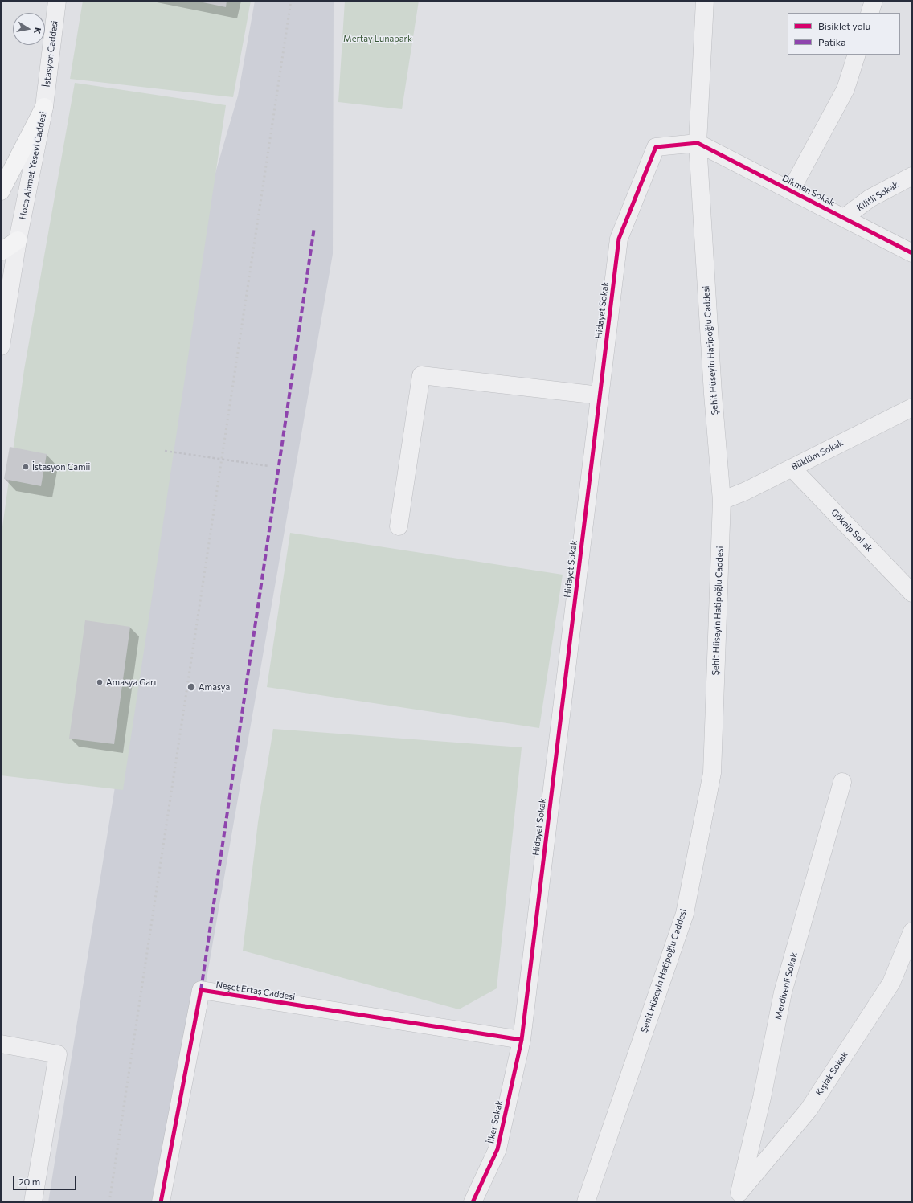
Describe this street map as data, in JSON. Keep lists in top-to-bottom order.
{
  "streets": {
    "main road": ["Hoca Ahmet Yesevi Caddesi"],
    "street": [
      "İstasyon Caddesi",
      "Dikmen Sokak",
      "Kilitli Sokak",
      "Hidayet Sokak",
      "Şehit Hüseyin Hatipoğlu Caddesi",
      "Büklüm Sokak",
      "Gökalp Sokak",
      "Merdivenli Sokak",
      "Neşet Ertaş Caddesi",
      "Kışlak Sokak",
      "İlker Sokak"
    ]
  },
  "crossings": [
    ["İstasyon Caddesi", "Hoca Ahmet Yesevi Caddesi"],
    ["Dikmen Sokak", "Kilitli Sokak"],
    ["Dikmen Sokak", "Hidayet Sokak"],
    ["Dikmen Sokak", "Şehit Hüseyin Hatipoğlu Caddesi"],
    ["Hidayet Sokak", "Şehit Hüseyin Hatipoğlu Caddesi"],
    ["Hidayet Sokak", "Neşet Ertaş Caddesi"],
    ["Hidayet Sokak", "İlker Sokak"],
    ["Şehit Hüseyin Hatipoğlu Caddesi", "Büklüm Sokak"],
    ["Büklüm Sokak", "Gökalp Sokak"],
    ["Merdivenli Sokak", "Kışlak Sokak"],
    ["Neşet Ertaş Caddesi", "İlker Sokak"]
  ],
  "parks": ["Mertay Lunapark"],
  "places": ["İstasyon Camii", "Amasya Garı", "Amasya"],
  "legend": ["Bisiklet yolu", "Patika"],
  "scale_bar": "20 m",
  "north": "right"
}
